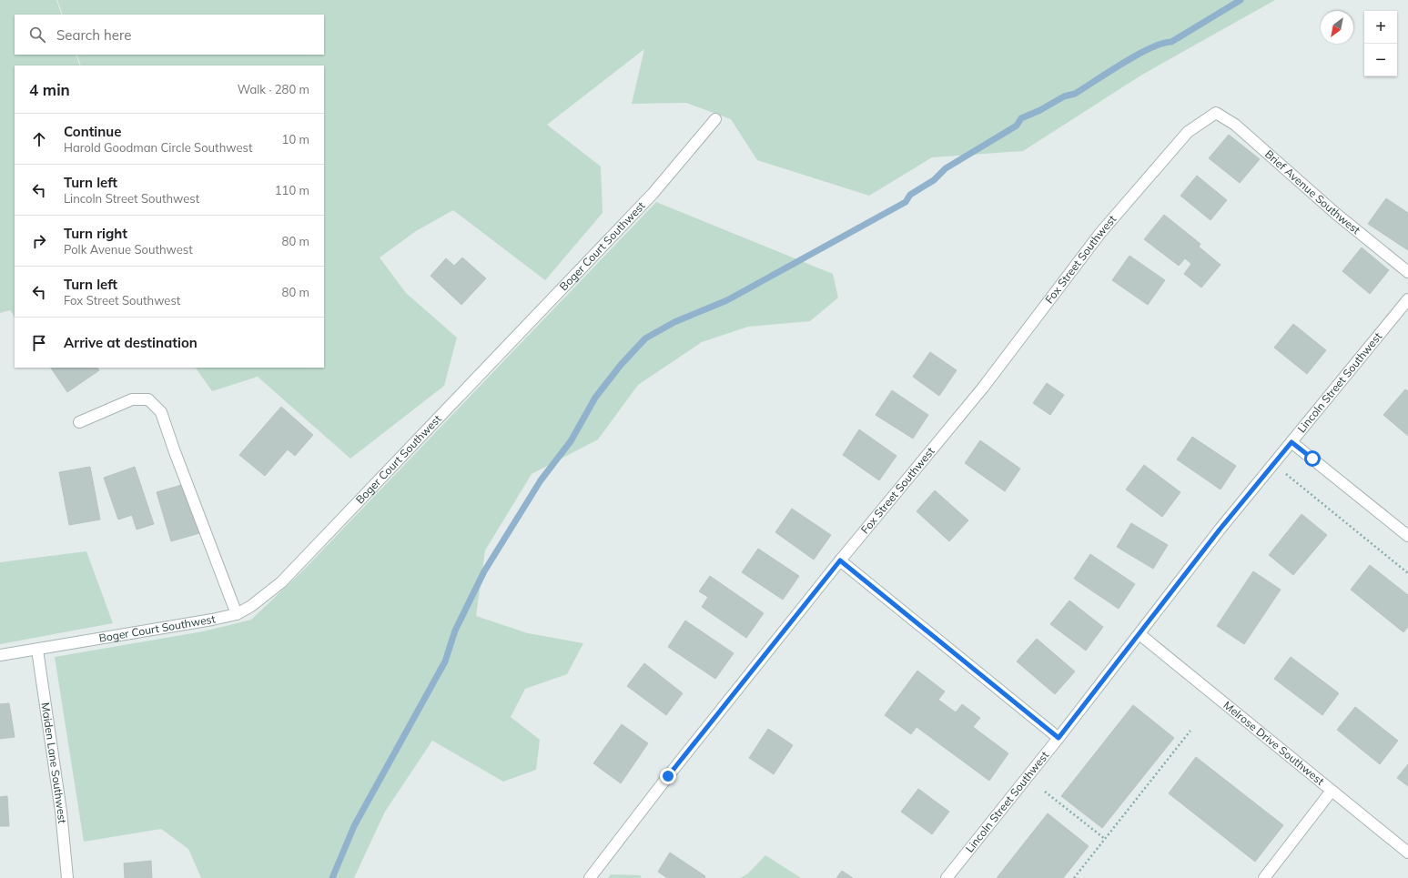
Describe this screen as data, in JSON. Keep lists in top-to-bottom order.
{
  "streets": {
    "street": [
      "Brief Avenue Southwest",
      "Boger Court Southwest",
      "Fox Street Southwest",
      "Lincoln Street Southwest",
      "Melrose Drive Southwest",
      "Maiden Lane Southwest"
    ]
  },
  "crossings": [
    ["Brief Avenue Southwest", "Fox Street Southwest"],
    ["Boger Court Southwest", "Maiden Lane Southwest"],
    ["Lincoln Street Southwest", "Melrose Drive Southwest"]
  ],
  "north": "bottom left",
  "page": {
    "map_buttons": ["+", "−"],
    "search": "Search here",
    "heading": ["4 min", "Walk · 280 m"],
    "list": [
      ["Continue", "Harold Goodman Circle Southwest", "10 m"],
      ["Turn left", "Lincoln Street Southwest", "110 m"],
      ["Turn right", "Polk Avenue Southwest", "80 m"],
      ["Turn left", "Fox Street Southwest", "80 m"],
      "Arrive at destination"
    ]
  }
}
